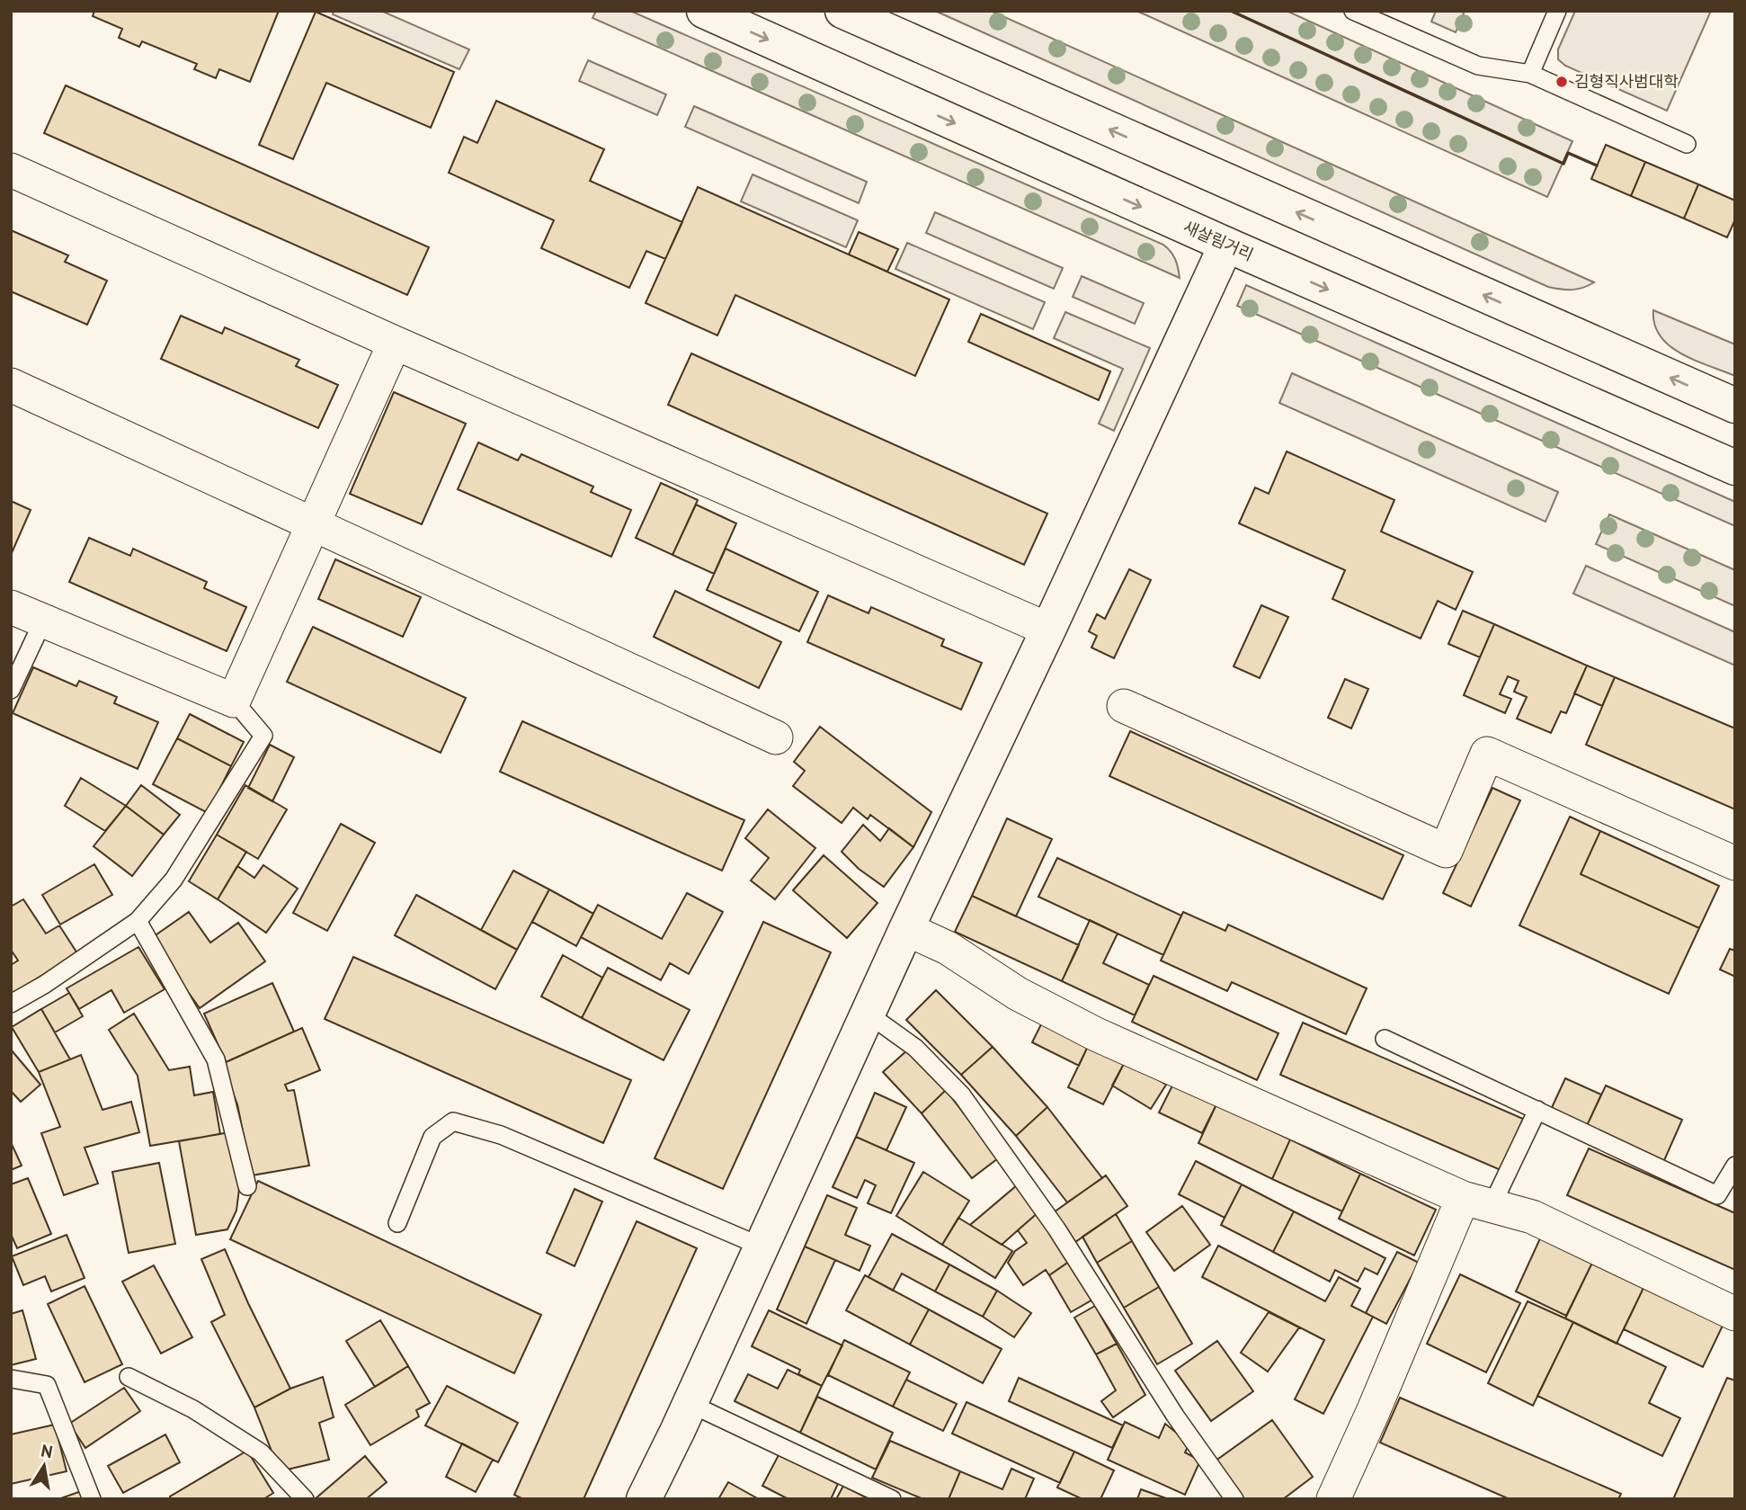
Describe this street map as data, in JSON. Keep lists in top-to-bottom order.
{
  "streets": {
    "main road": ["새살림거리"]
  },
  "places": ["김형직사범대학"],
  "north": "top"
}
